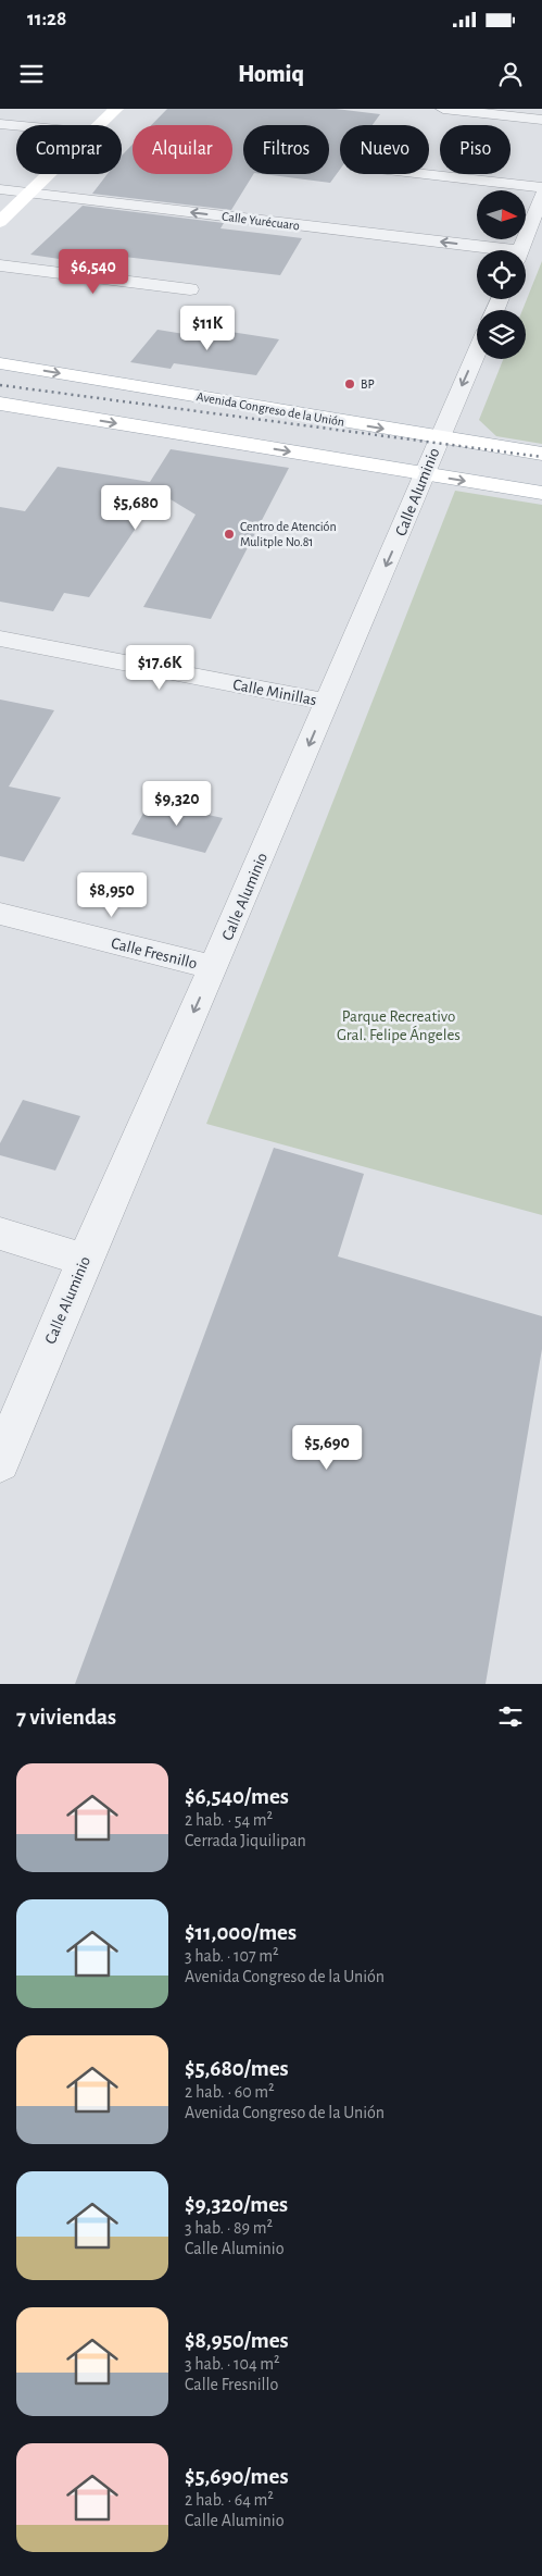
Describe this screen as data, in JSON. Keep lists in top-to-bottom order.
{
  "streets": {
    "main road": ["Avenida Congreso de la Unión"],
    "street": [
      "Calle Yurécuaro",
      "Calle Aluminio",
      "Calle Minillas",
      "Calle Fresnillo"
    ]
  },
  "crossings": [
    ["Avenida Congreso de la Unión", "Calle Aluminio"],
    ["Calle Aluminio", "Calle Minillas"],
    ["Calle Aluminio", "Calle Fresnillo"]
  ],
  "one_way": ["Calle Aluminio"],
  "parks": ["Parque Recreativo Gral. Felipe Ángeles"],
  "places": ["BP", "Centro de Atención Mulitple No.81"],
  "north": "right",
  "page": {
    "status": "11:28",
    "header": "Homiq",
    "chip": [
      "Comprar",
      "Alquilar",
      "Filtros",
      "Nuevo",
      "Piso"
    ],
    "price": [
      "$6,540",
      "$11K",
      "$5,680",
      "$17.6K",
      "$9,320",
      "$8,950",
      "$5,690"
    ],
    "heading": "7 viviendas",
    "list": [
      {
        "name": "$6,540/mes",
        "note": "2 hab. · 54 m² · Cerrada Jiquilipan"
      },
      {
        "name": "$11,000/mes",
        "note": "3 hab. · 107 m² · Avenida Congreso de la Unión"
      },
      {
        "name": "$5,680/mes",
        "note": "2 hab. · 60 m² · Avenida Congreso de la Unión"
      },
      {
        "name": "$9,320/mes",
        "note": "3 hab. · 89 m² · Calle Aluminio"
      },
      {
        "name": "$8,950/mes",
        "note": "3 hab. · 104 m² · Calle Fresnillo"
      },
      {
        "name": "$5,690/mes",
        "note": "2 hab. · 64 m² · Calle Aluminio"
      }
    ]
  }
}
